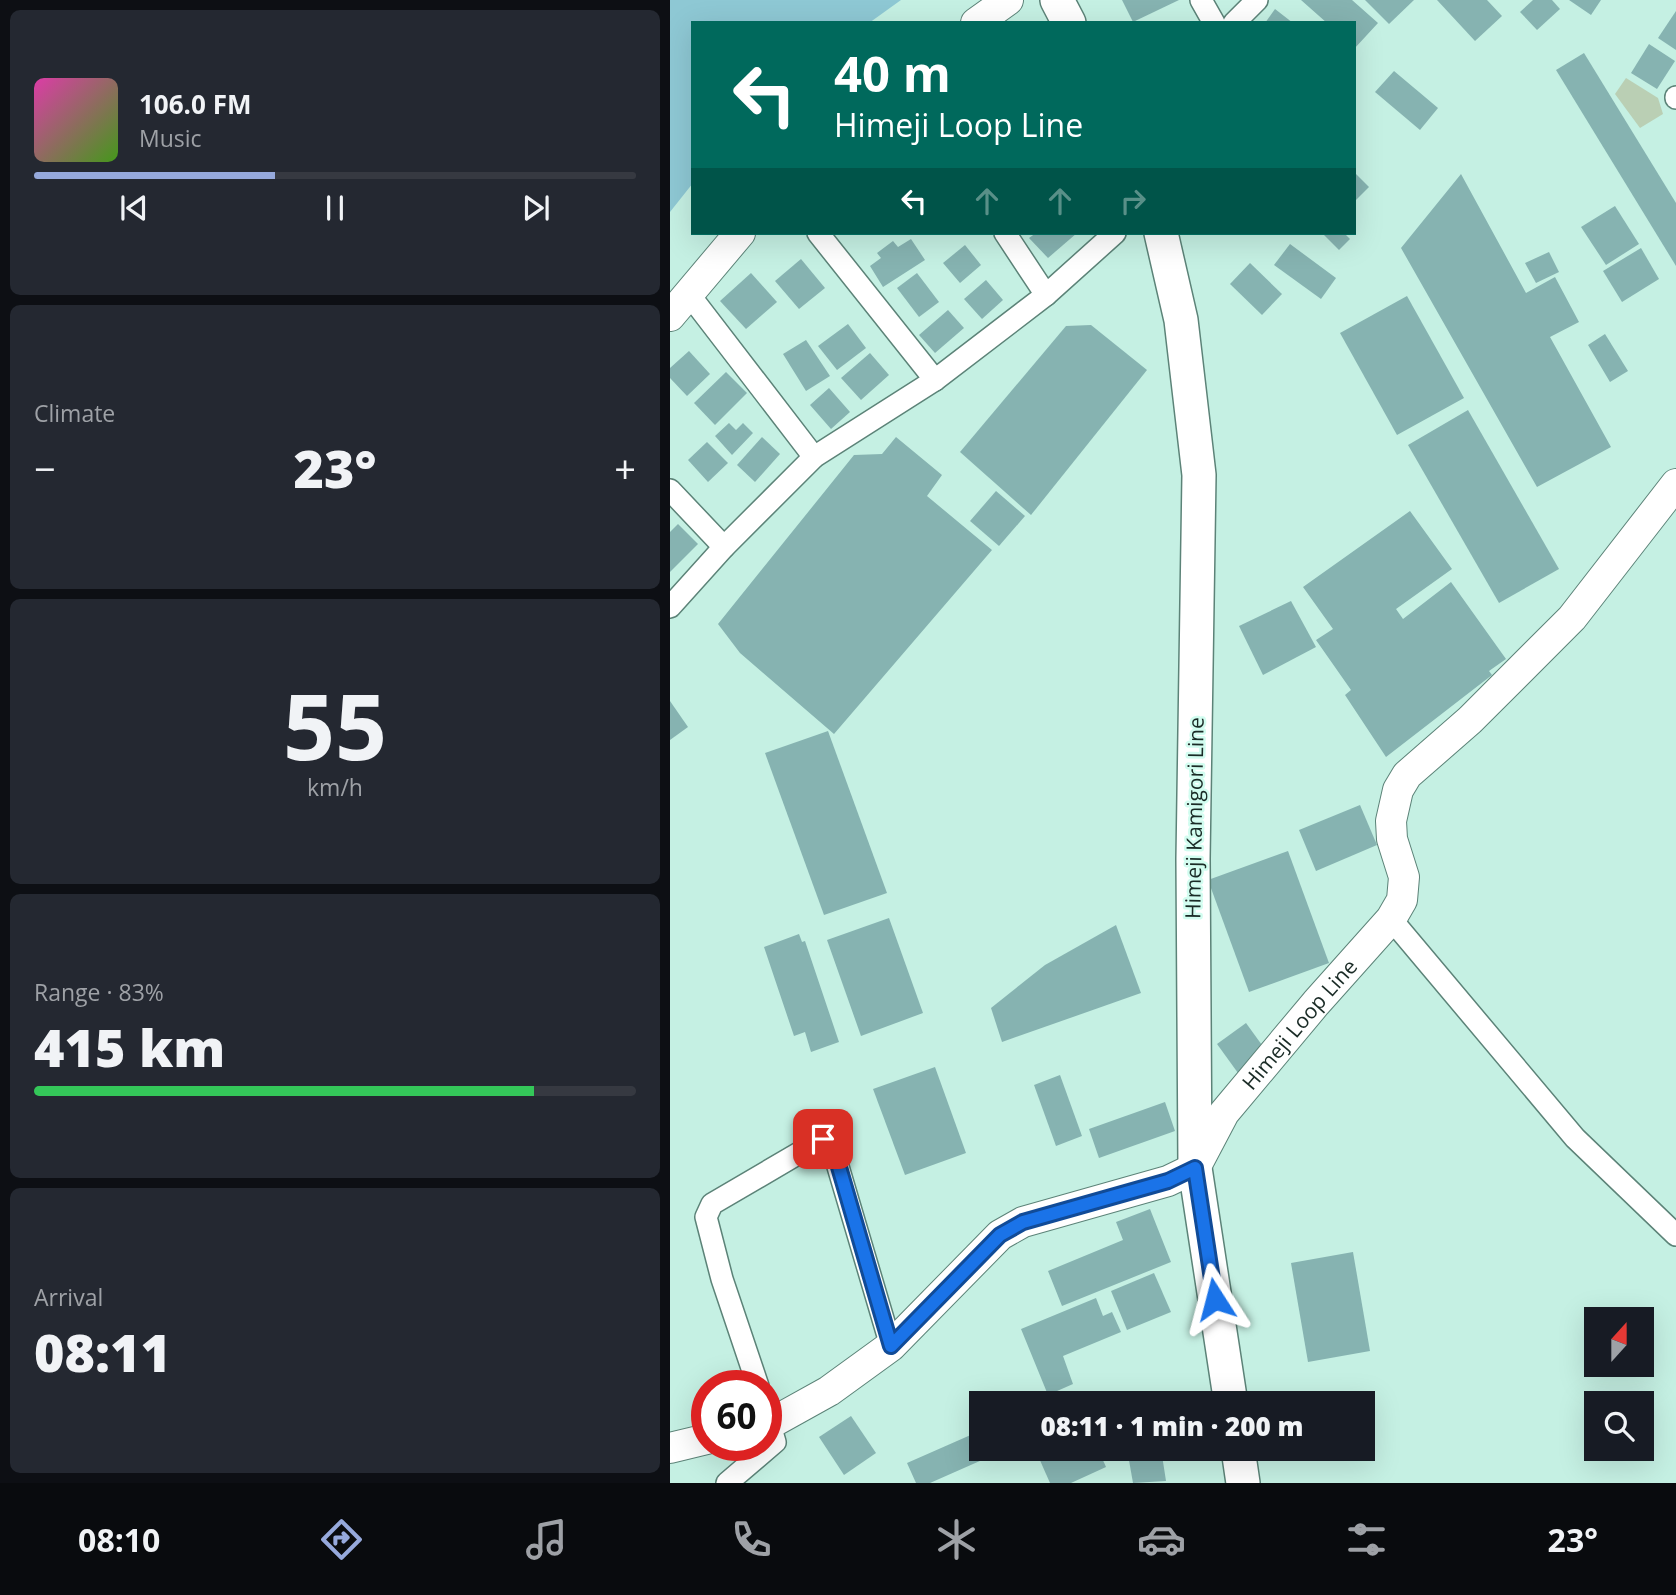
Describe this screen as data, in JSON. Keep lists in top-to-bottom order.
{
  "streets": {
    "main road": ["Himeji Kamigori Line", "Himeji Loop Line"]
  },
  "crossings": [
    ["Himeji Kamigori Line", "Himeji Loop Line"]
  ],
  "north": "top",
  "page": {
    "turn": ["40 m", "Himeji Loop Line"],
    "song": ["106.0 FM", "Music"],
    "tile": [
      "Climate",
      ["55", "km/h"],
      ["Range · 83%", "415 km"],
      ["Arrival", "08:11"]
    ],
    "heat": ["−", "23°", "+"],
    "limit": "60",
    "trip": "08:11 · 1 min · 200 m",
    "tabs": ["08:10", "23°"]
  }
}
